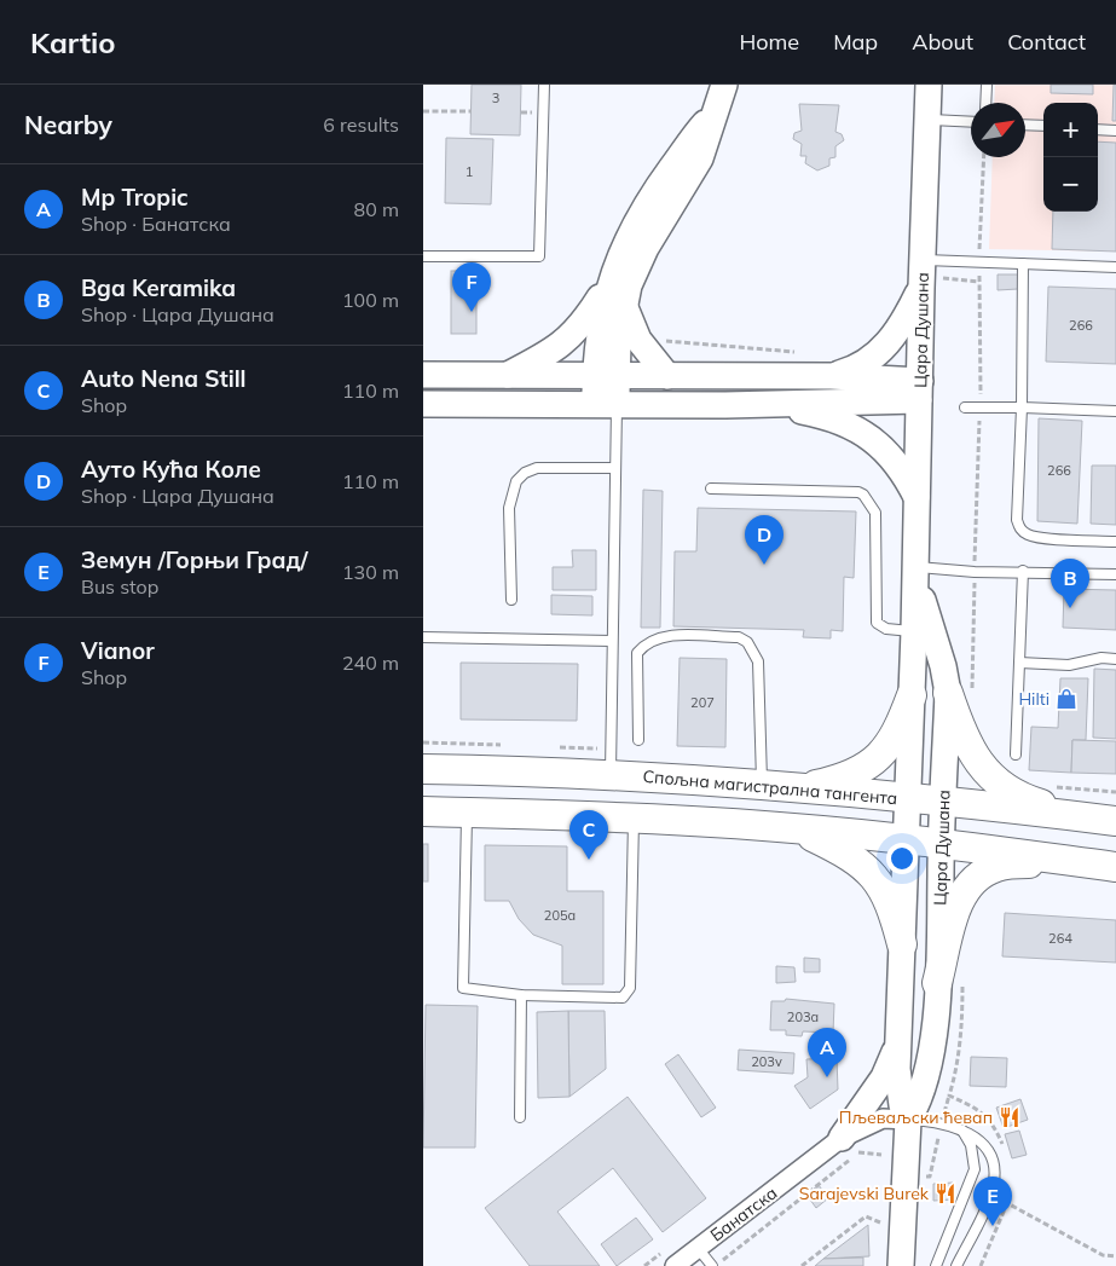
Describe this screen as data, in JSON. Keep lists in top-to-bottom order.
{
  "streets": {
    "main road": ["Цара Душана", "Спољна магистрална тангента"],
    "street": ["Банатска"]
  },
  "crossings": [
    ["Цара Душана", "Спољна магистрална тангента"],
    ["Цара Душана", "Банатска"]
  ],
  "places": {
    "shop": ["Hilti"],
    "restaurant": ["Пљеваљски ћевап", "Sarajevski Burek"]
  },
  "house_numbers": [
    "3",
    "1",
    "266",
    "266",
    "207",
    "205a",
    "264",
    "203a",
    "203v"
  ],
  "north": "top right",
  "page": {
    "header": "Kartio",
    "nav": [
      "Home",
      "Map",
      "About",
      "Contact"
    ],
    "heading": ["Nearby", "6 results"],
    "map_buttons": ["+", "−"],
    "list": [
      {
        "mark": "A",
        "name": "Mp Tropic",
        "note": "Shop · Банатска",
        "value": "80 m"
      },
      {
        "mark": "B",
        "name": "Bga Keramika",
        "note": "Shop · Цара Душана",
        "value": "100 m"
      },
      {
        "mark": "C",
        "name": "Auto Nena Still",
        "note": "Shop",
        "value": "110 m"
      },
      {
        "mark": "D",
        "name": "Ауто Кућа Коле",
        "note": "Shop · Цара Душана",
        "value": "110 m"
      },
      {
        "mark": "E",
        "name": "Земун /Горњи Град/",
        "note": "Bus stop",
        "value": "130 m"
      },
      {
        "mark": "F",
        "name": "Vianor",
        "note": "Shop",
        "value": "240 m"
      }
    ],
    "pins": [
      "F",
      "D",
      "B",
      "C",
      "A",
      "E"
    ]
  }
}
